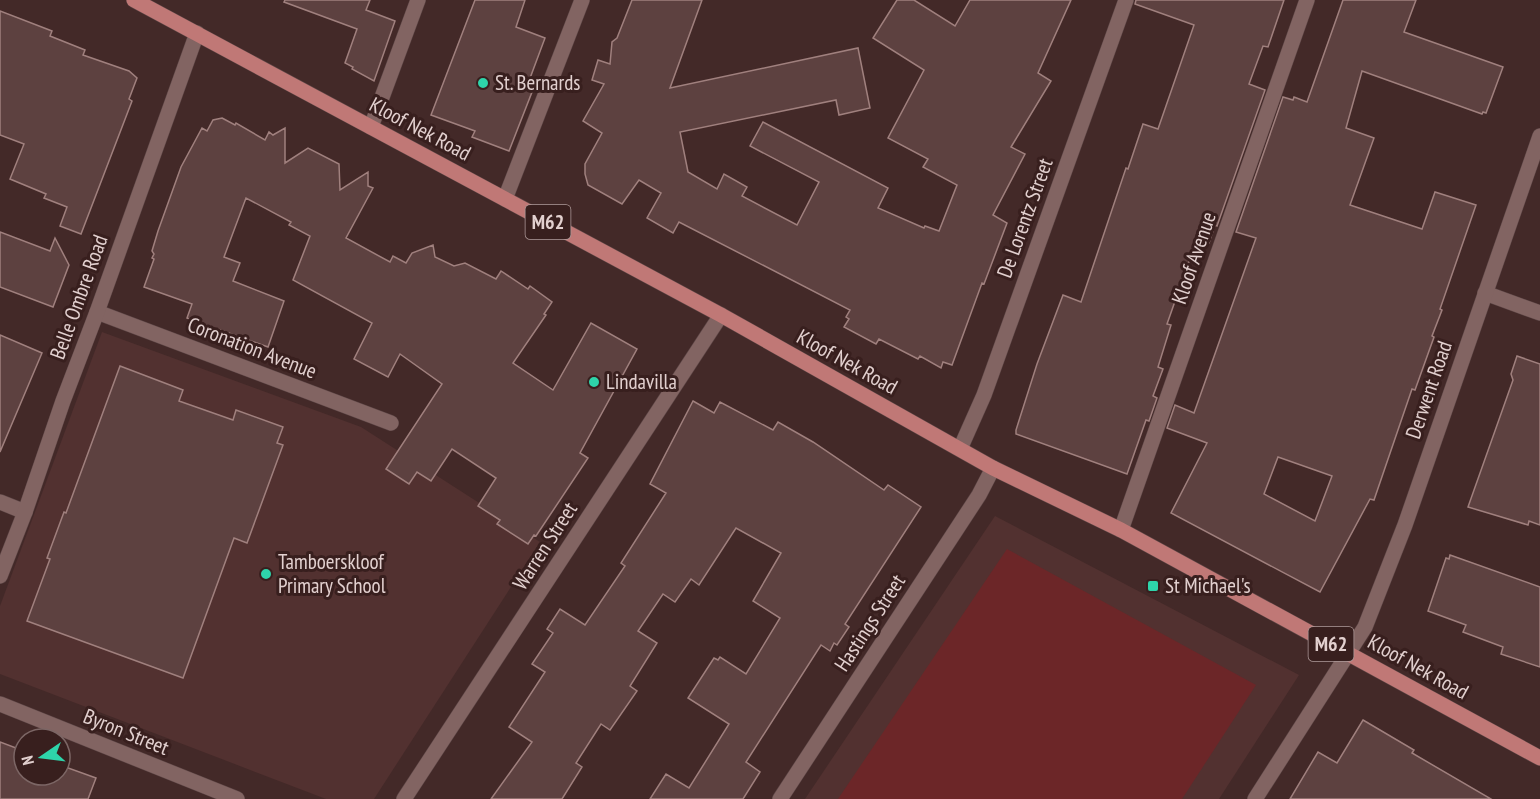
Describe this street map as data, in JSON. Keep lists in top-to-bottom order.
{
  "streets": {
    "main road": ["Kloof Nek Road", "M62"],
    "street": [
      "De Lorentz Street",
      "Kloof Avenue",
      "Belle Ombre Road",
      "Coronation Avenue",
      "Derwent Road",
      "Warren Street",
      "Hastings Street",
      "Byron Street"
    ]
  },
  "crossings": [
    ["Kloof Nek Road", "De Lorentz Street"],
    ["Kloof Nek Road", "Kloof Avenue"],
    ["Kloof Nek Road", "Belle Ombre Road"],
    ["Kloof Nek Road", "Derwent Road"],
    ["Kloof Nek Road", "Warren Street"],
    ["Kloof Nek Road", "Hastings Street"],
    ["Belle Ombre Road", "Coronation Avenue"]
  ],
  "places": {
    "other": ["St. Bernards", "Lindavilla", "Tamboerskloof Primary School"],
    "transit": ["St Michael's"]
  },
  "north": "left"
}
